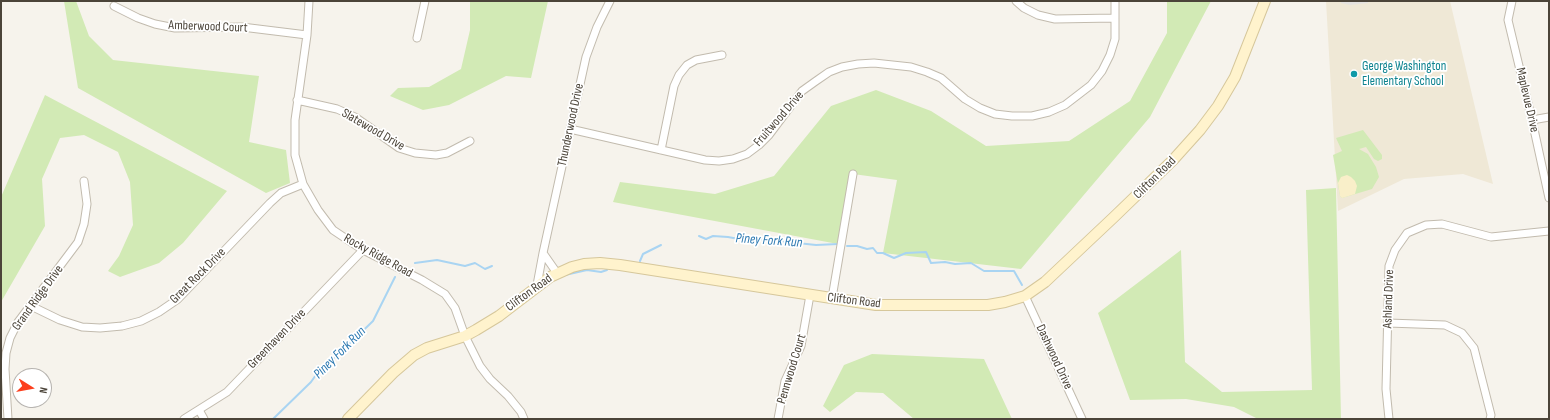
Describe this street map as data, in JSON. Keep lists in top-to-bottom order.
{
  "streets": {
    "main road": ["Clifton Road"],
    "street": [
      "Amberwood Court",
      "Maplevue Drive",
      "Fruitwood Drive",
      "Thunderwood Drive",
      "Slatewood Drive",
      "Rocky Ridge Road",
      "Great Rock Drive",
      "Grand Ridge Drive",
      "Ashland Drive",
      "Greenhaven Drive",
      "Dashwood Drive",
      "Pennwood Court"
    ]
  },
  "crossings": [
    ["Amberwood Court", "Rocky Ridge Road"],
    ["Fruitwood Drive", "Thunderwood Drive"],
    ["Thunderwood Drive", "Clifton Road"],
    ["Slatewood Drive", "Rocky Ridge Road"],
    ["Clifton Road", "Rocky Ridge Road"],
    ["Clifton Road", "Dashwood Drive"],
    ["Clifton Road", "Pennwood Court"],
    ["Rocky Ridge Road", "Great Rock Drive"],
    ["Rocky Ridge Road", "Greenhaven Drive"],
    ["Great Rock Drive", "Grand Ridge Drive"]
  ],
  "water": ["Piney Fork Run"],
  "places": ["George Washington Elementary School"],
  "north": "right"
}
